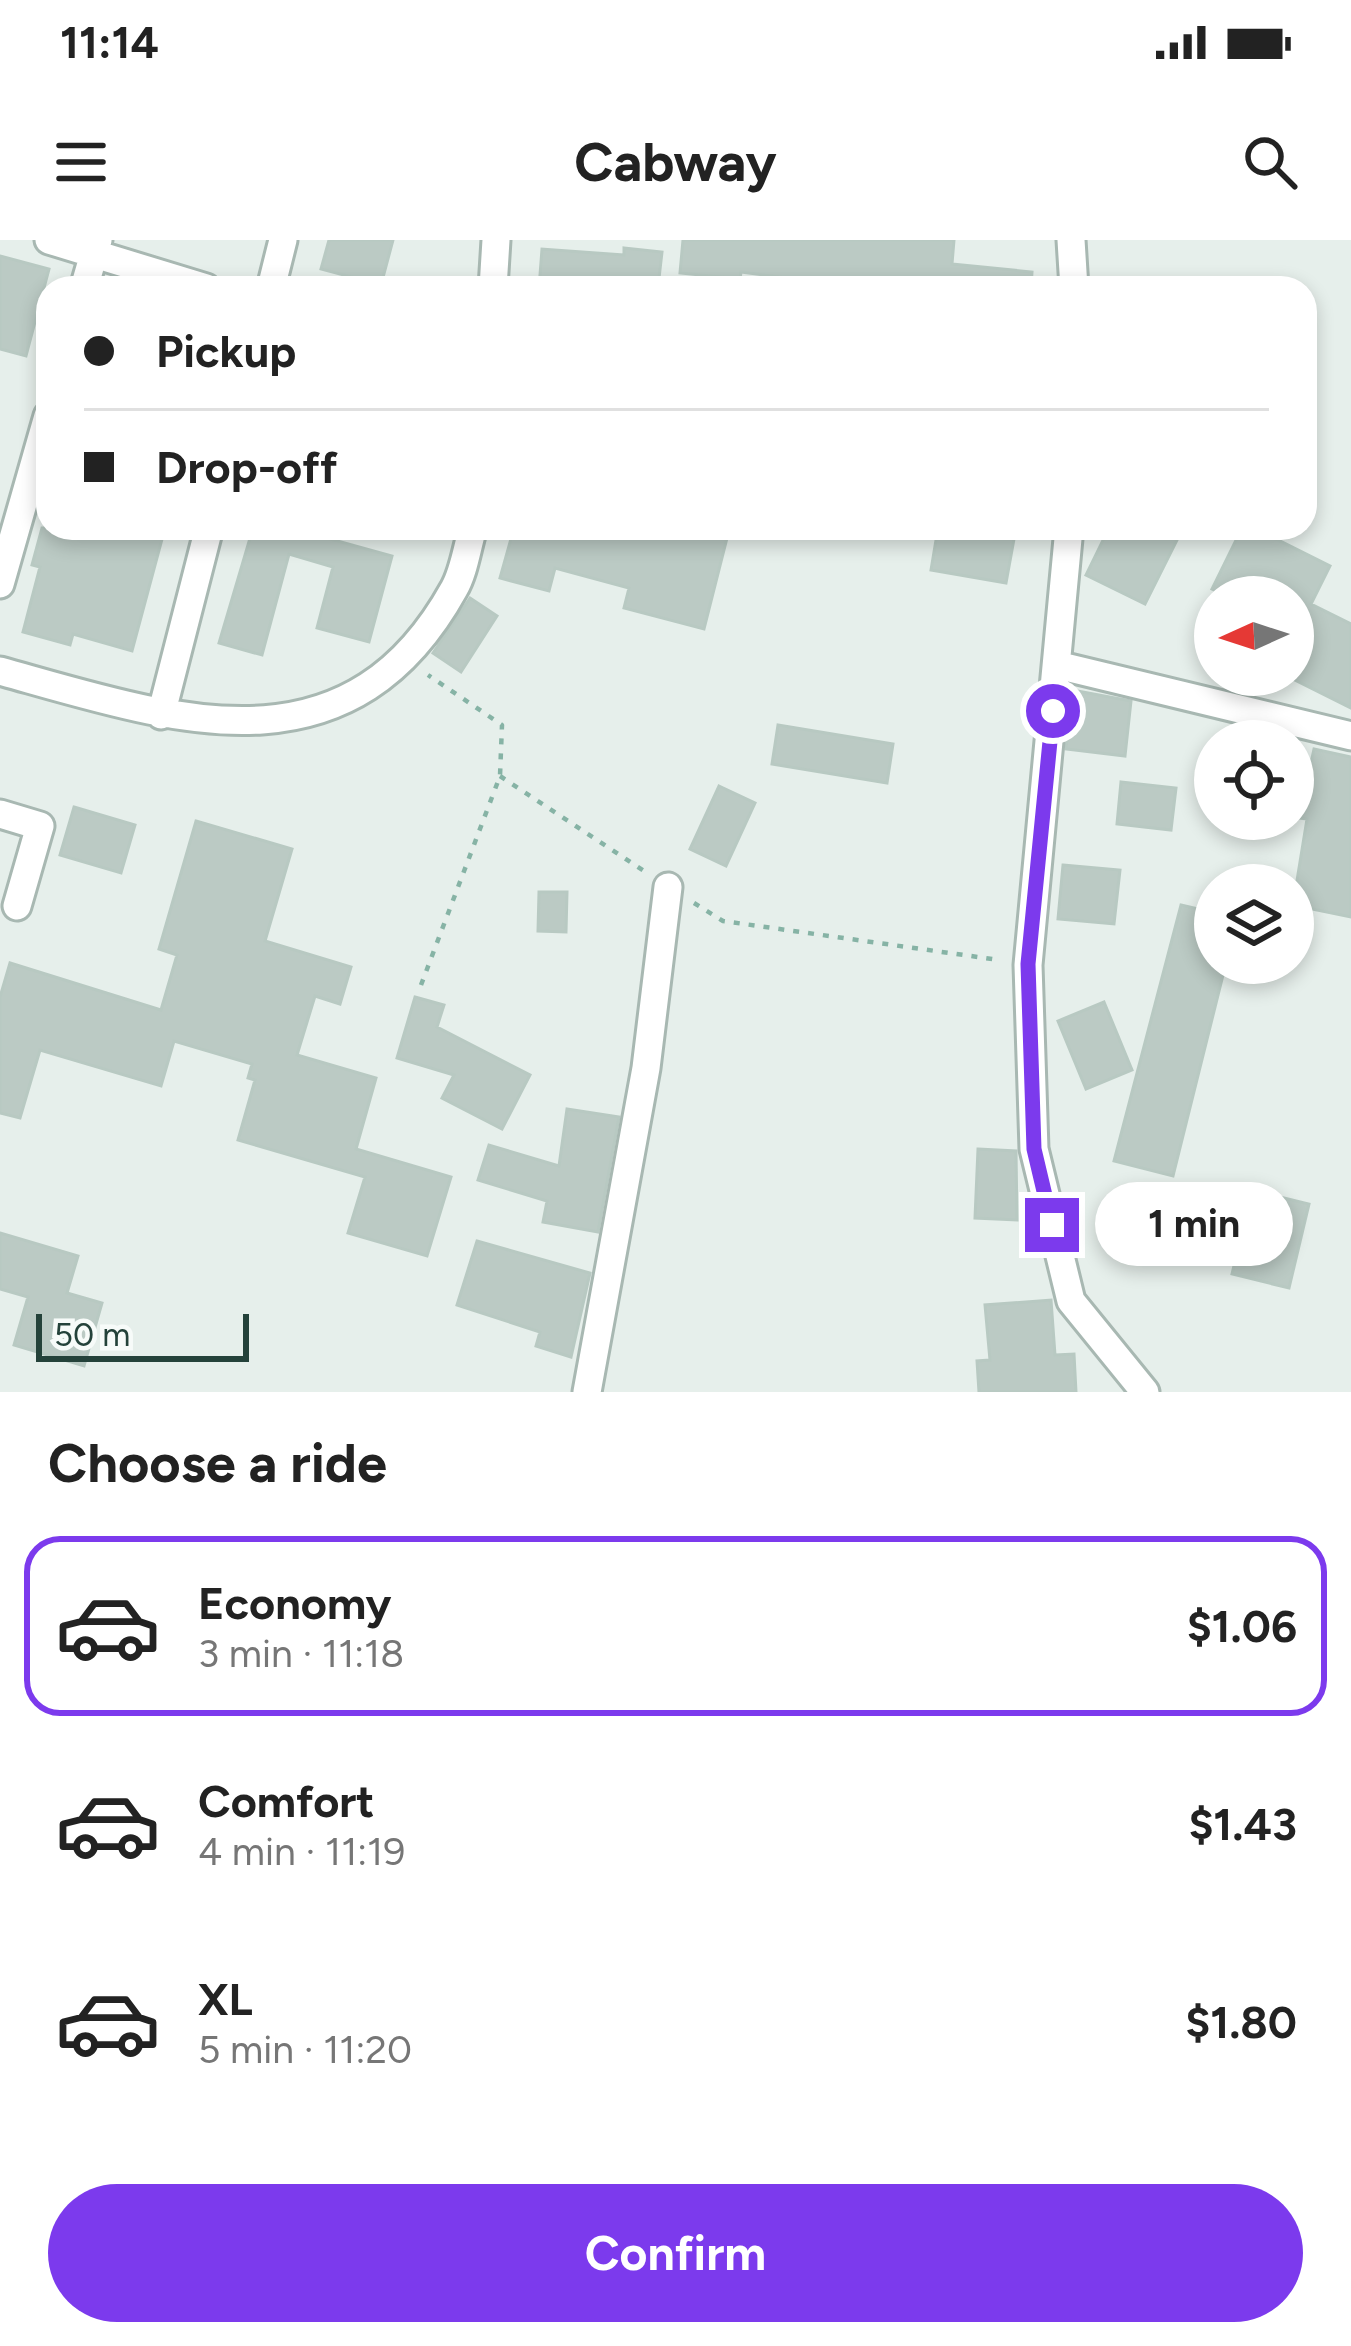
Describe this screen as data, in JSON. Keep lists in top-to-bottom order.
{
  "scale_bar": "50 m",
  "north": "left",
  "page": {
    "status": "11:14",
    "header": "Cabway",
    "banner": ["Pickup", "Drop-off"],
    "bubble": "1 min",
    "scale": "50 m",
    "heading": "Choose a ride",
    "list": [
      {
        "name": "Economy",
        "note": "3 min · 11:18",
        "value": "$1.06"
      },
      {
        "name": "Comfort",
        "note": "4 min · 11:19",
        "value": "$1.43"
      },
      {
        "name": "XL",
        "note": "5 min · 11:20",
        "value": "$1.80"
      }
    ],
    "buttons": "Confirm"
  }
}
